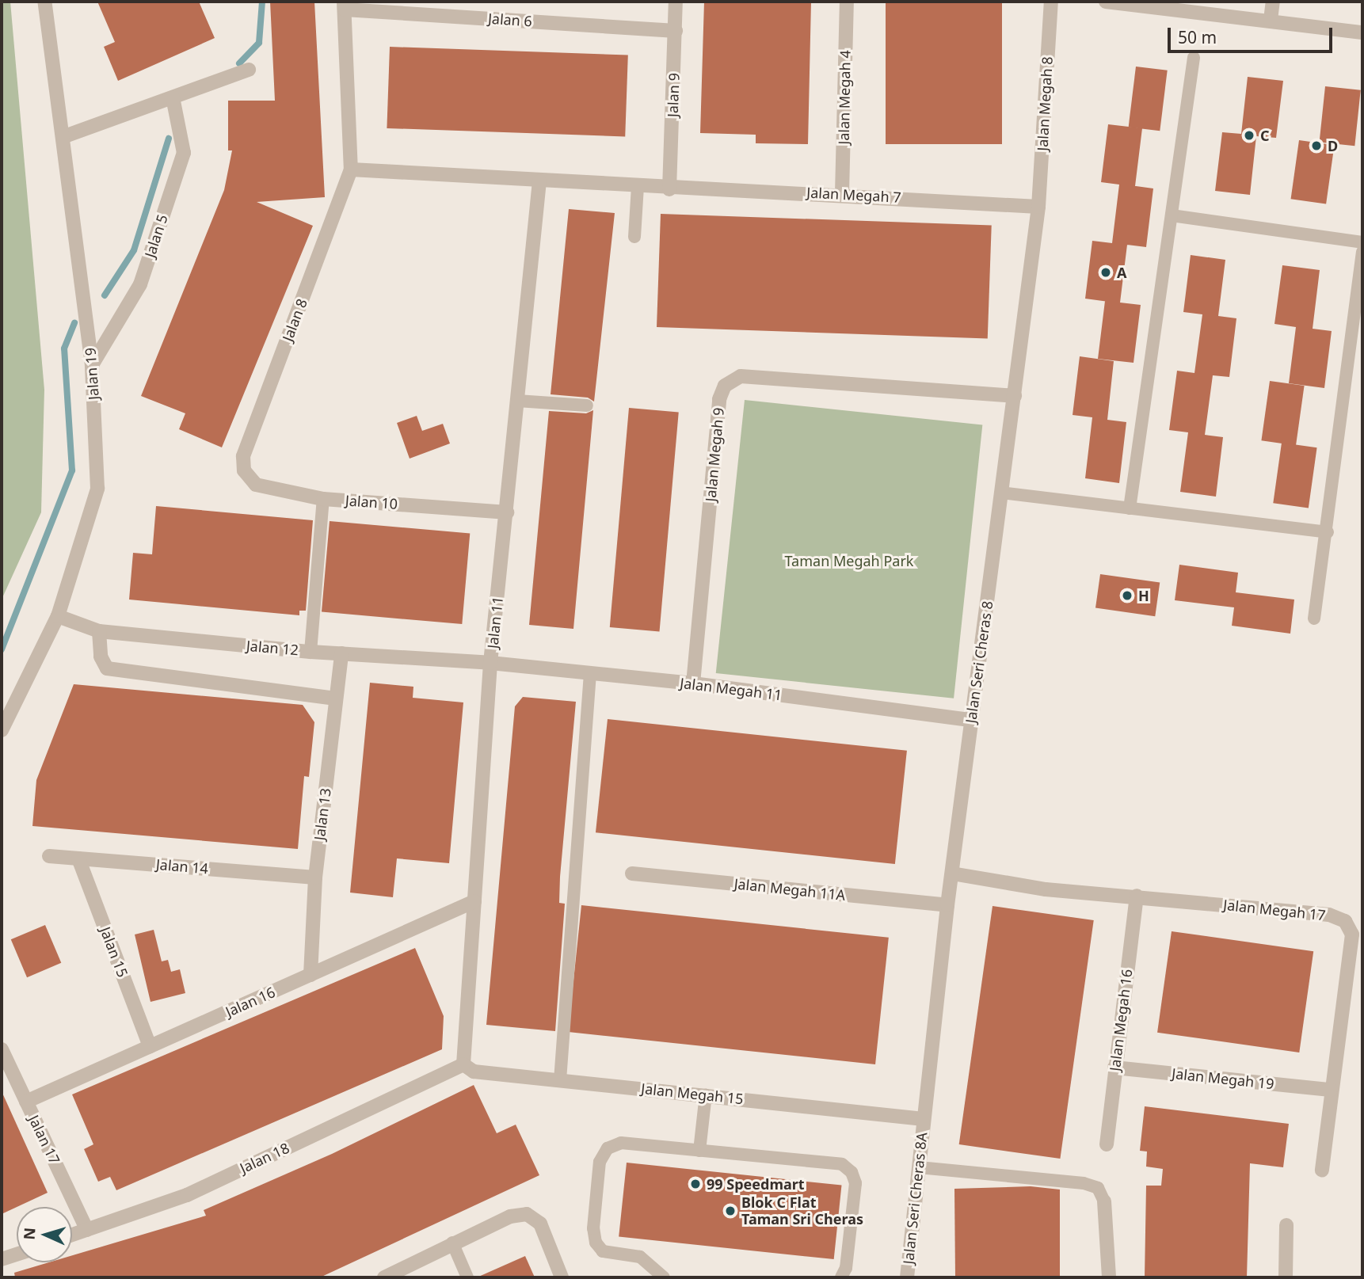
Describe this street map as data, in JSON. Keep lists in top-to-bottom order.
{
  "streets": {
    "street": [
      "Jalan 6",
      "Jalan 9",
      "Jalan Megah 4",
      "Jalan Megah 8",
      "Jalan Megah 7",
      "Jalan 5",
      "Jalan 8",
      "Jalan 19",
      "Jalan Megah 9",
      "Jalan 10",
      "Jalan 11",
      "Jalan 12",
      "Jalan Seri Cheras 8",
      "Jalan Megah 11",
      "Jalan 13",
      "Jalan 14",
      "Jalan Megah 11A",
      "Jalan Megah 17",
      "Jalan 15",
      "Jalan 16",
      "Jalan Megah 16",
      "Jalan Megah 19",
      "Jalan Megah 15",
      "Jalan 17",
      "Jalan 18",
      "Jalan Seri Cheras 8A"
    ]
  },
  "crossings": [
    ["Jalan 6", "Jalan 9"],
    ["Jalan 6", "Jalan 8"],
    ["Jalan 9", "Jalan Megah 7"],
    ["Jalan Megah 4", "Jalan Megah 7"],
    ["Jalan Megah 8", "Jalan Megah 7"],
    ["Jalan Megah 8", "Jalan Seri Cheras 8"],
    ["Jalan Megah 7", "Jalan Seri Cheras 8"],
    ["Jalan 5", "Jalan 19"],
    ["Jalan 8", "Jalan 10"],
    ["Jalan 19", "Jalan 12"],
    ["Jalan Megah 9", "Jalan Seri Cheras 8"],
    ["Jalan Megah 9", "Jalan Megah 11"],
    ["Jalan 10", "Jalan 11"],
    ["Jalan 11", "Jalan 12"],
    ["Jalan 11", "Jalan Megah 11"],
    ["Jalan 11", "Jalan 16"],
    ["Jalan 11", "Jalan Megah 15"],
    ["Jalan 11", "Jalan 18"],
    ["Jalan 12", "Jalan Megah 11"],
    ["Jalan 12", "Jalan 13"],
    ["Jalan Seri Cheras 8", "Jalan Megah 11"],
    ["Jalan Seri Cheras 8", "Jalan Megah 11A"],
    ["Jalan Seri Cheras 8", "Jalan Megah 17"],
    ["Jalan Seri Cheras 8", "Jalan Megah 15"],
    ["Jalan Seri Cheras 8", "Jalan Seri Cheras 8A"],
    ["Jalan 13", "Jalan 14"],
    ["Jalan 13", "Jalan 16"],
    ["Jalan 14", "Jalan 15"],
    ["Jalan Megah 17", "Jalan Megah 16"],
    ["Jalan Megah 17", "Jalan Megah 19"],
    ["Jalan 15", "Jalan 16"],
    ["Jalan 16", "Jalan 17"],
    ["Jalan Megah 16", "Jalan Megah 19"],
    ["Jalan Megah 15", "Jalan 18"],
    ["Jalan Megah 15", "Jalan Seri Cheras 8A"],
    ["Jalan 17", "Jalan 18"]
  ],
  "parks": ["Taman Megah Park"],
  "places": [
    "C",
    "D",
    "A",
    "H",
    "99 Speedmart",
    "Blok C Flat Taman Sri Cheras"
  ],
  "scale_bar": "50 m",
  "north": "left"
}
